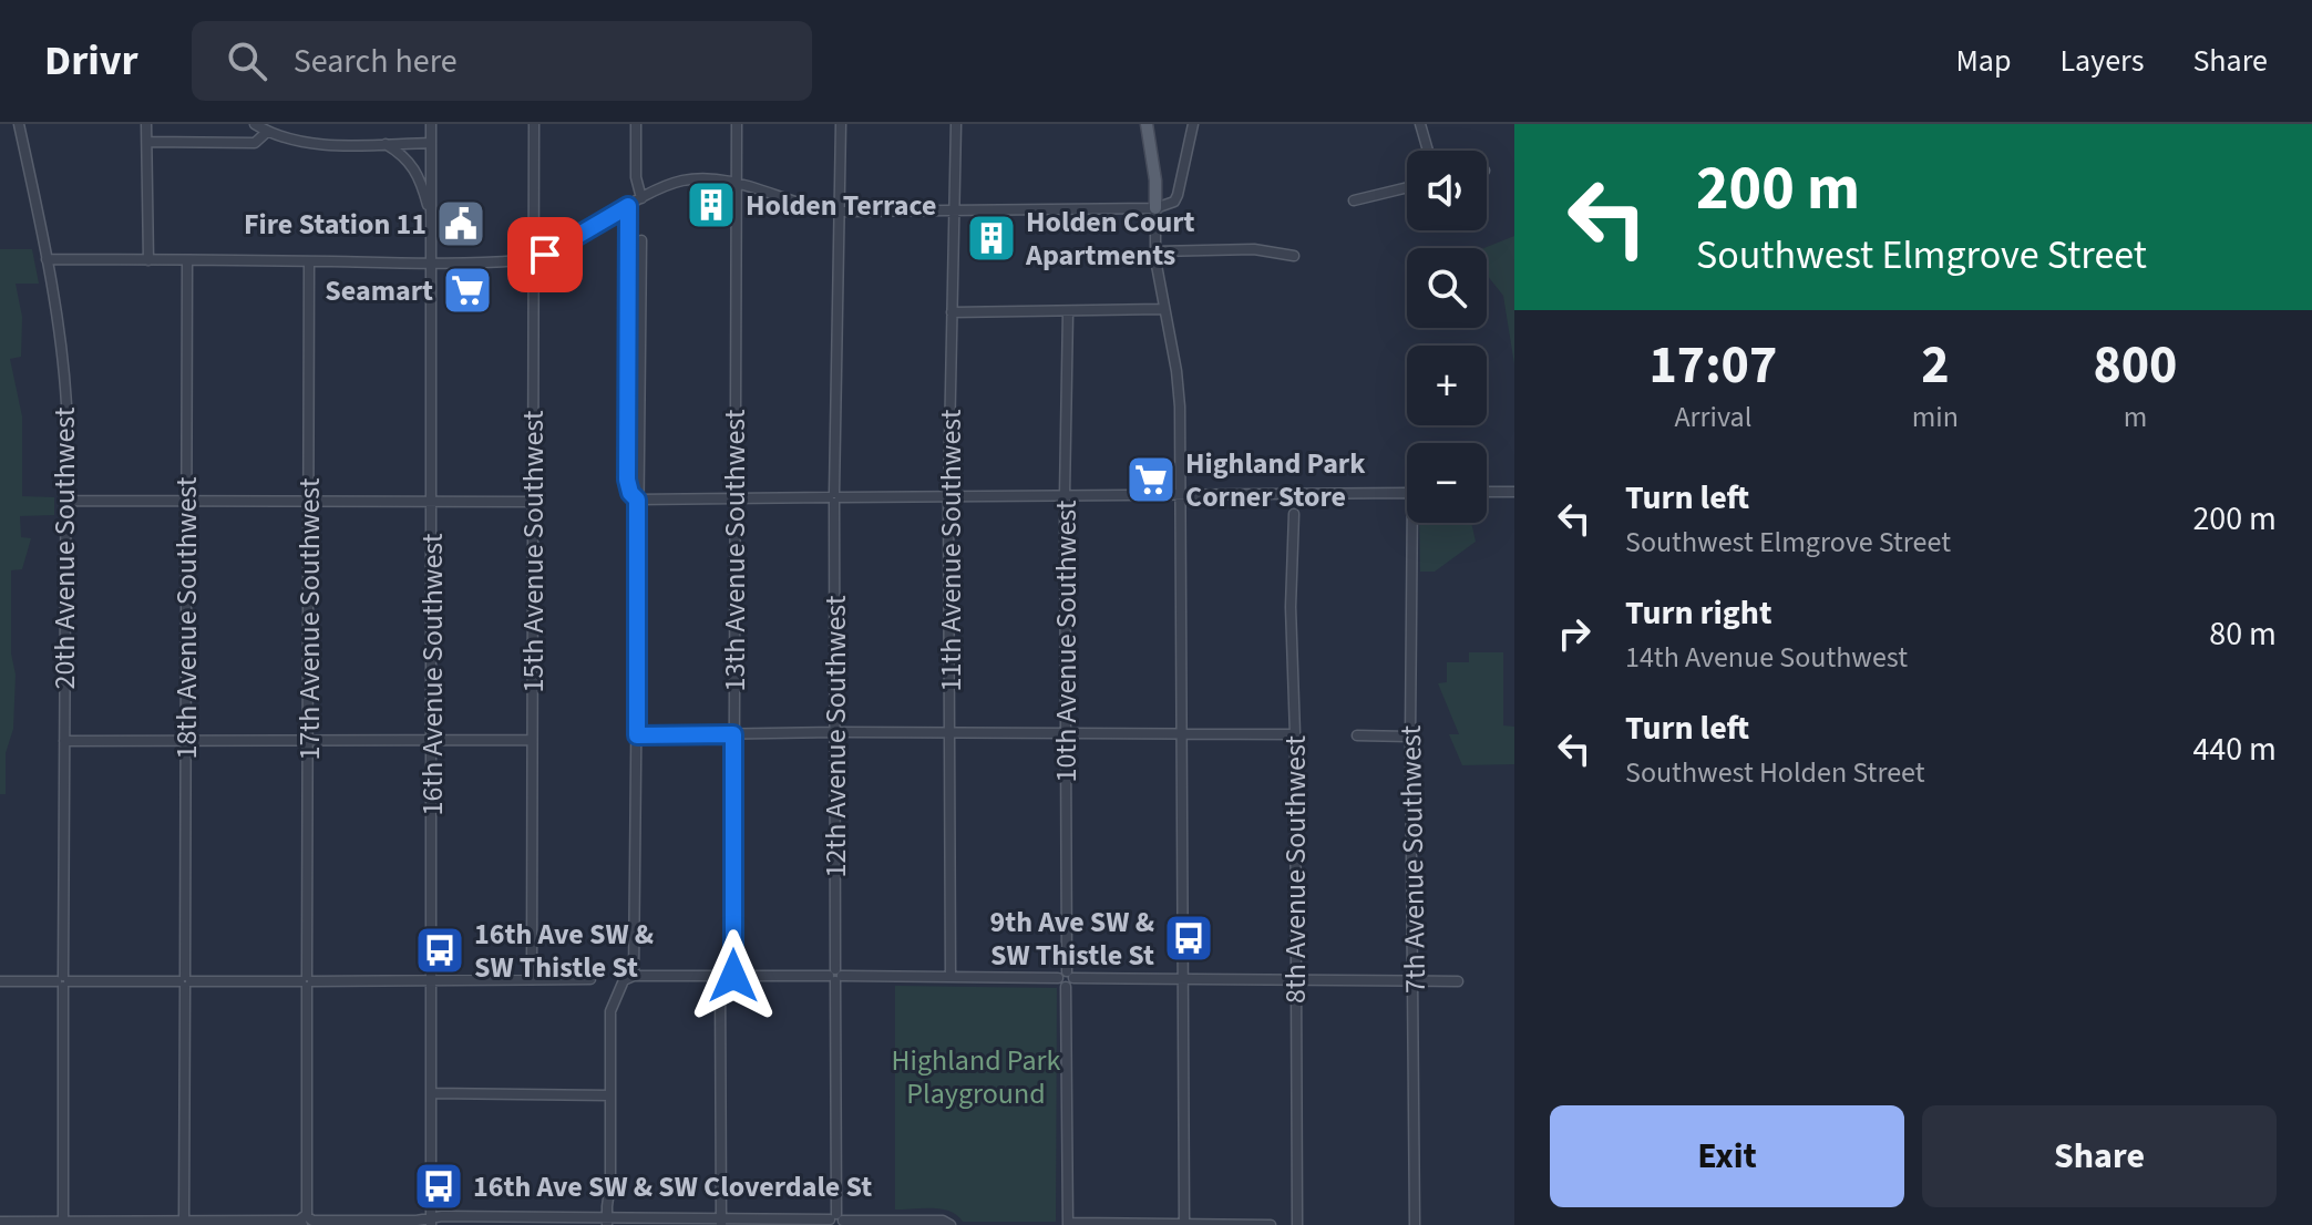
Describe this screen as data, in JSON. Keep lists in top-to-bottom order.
{
  "streets": {
    "street": [
      "20th Avenue Southwest",
      "13th Avenue Southwest",
      "11th Avenue Southwest",
      "15th Avenue Southwest",
      "18th Avenue Southwest",
      "17th Avenue Southwest",
      "10th Avenue Southwest",
      "16th Avenue Southwest",
      "12th Avenue Southwest",
      "7th Avenue Southwest",
      "8th Avenue Southwest"
    ]
  },
  "parks": ["Highland Park Playground"],
  "places": {
    "building": ["Holden Terrace", "Holden Court Apartments"],
    "public building": ["Fire Station 11"],
    "supermarket": ["Seamart", "Highland Park Corner Store"],
    "bus stop": ["9th Ave SW & SW Thistle St", "16th Ave SW & SW Thistle St", "16th Ave SW & SW Cloverdale St"]
  },
  "page": {
    "header": "Drivr",
    "search": "Search here",
    "nav": ["Map", "Layers", "Share"],
    "turn": ["200 m", "Southwest Elmgrove Street"],
    "map_buttons": ["+", "−"],
    "eta": [
      "17:07",
      "Arrival",
      "2",
      "min",
      "800",
      "m"
    ],
    "list": [
      {
        "name": "Turn left",
        "note": "Southwest Elmgrove Street",
        "value": "200 m"
      },
      {
        "name": "Turn right",
        "note": "14th Avenue Southwest",
        "value": "80 m"
      },
      {
        "name": "Turn left",
        "note": "Southwest Holden Street",
        "value": "440 m"
      }
    ],
    "buttons": ["Exit", "Share"]
  }
}
